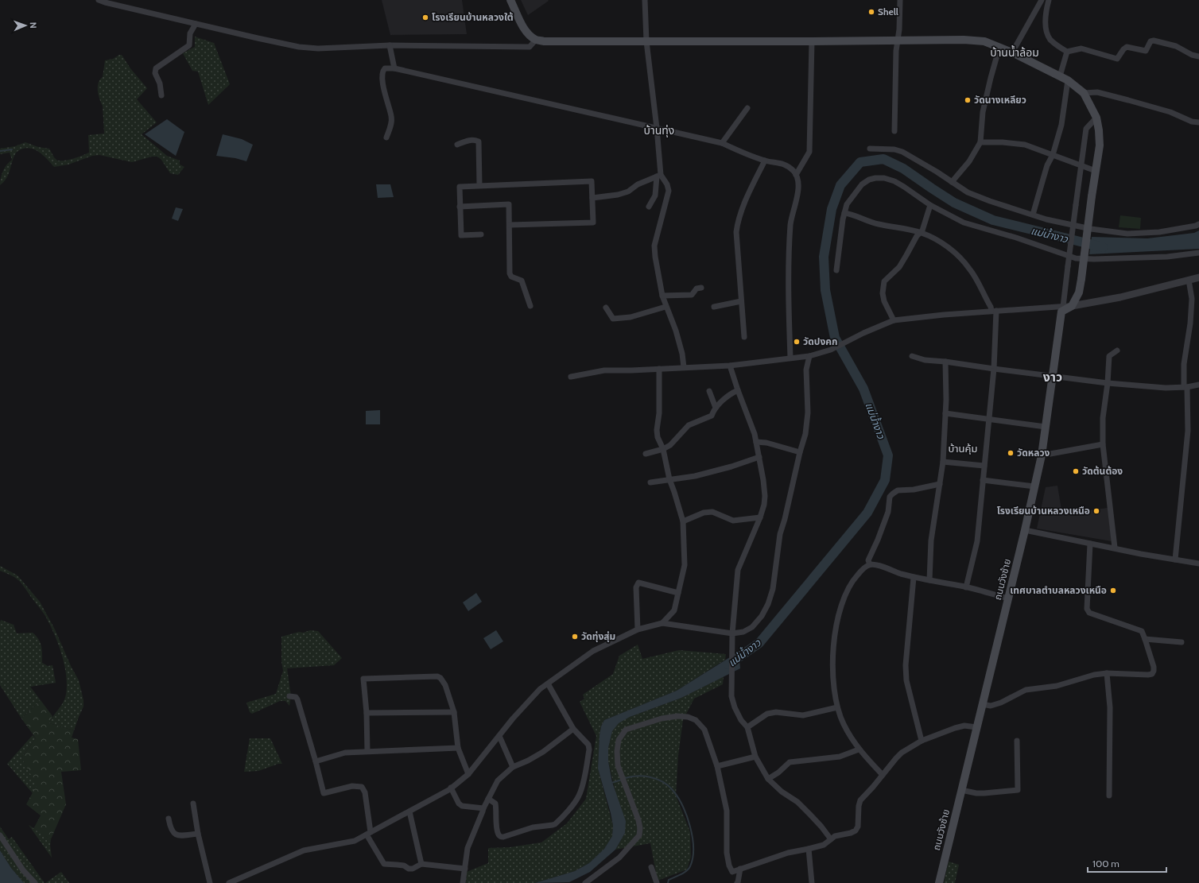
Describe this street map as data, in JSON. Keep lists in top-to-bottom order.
{
  "streets": {
    "main road": ["ถนนวังซ้าย"]
  },
  "districts": [
    "บ้านน้ำล้อม",
    "บ้านทุ่ง",
    "งาว",
    "บ้านคุ้ม"
  ],
  "water": ["แม่น้ำงาว"],
  "places": [
    "Shell",
    "โรงเรียนบ้านหลวงใต้",
    "วัดนางเหลียว",
    "วัดปงคก",
    "วัดหลวง",
    "วัดต้นต้อง",
    "โรงเรียนบ้านหลวงเหนือ",
    "เทศบาลตำบลหลวงเหนือ",
    "วัดทุ่งสุ่ม"
  ],
  "scale_bar": "100 m",
  "north": "right"
}
